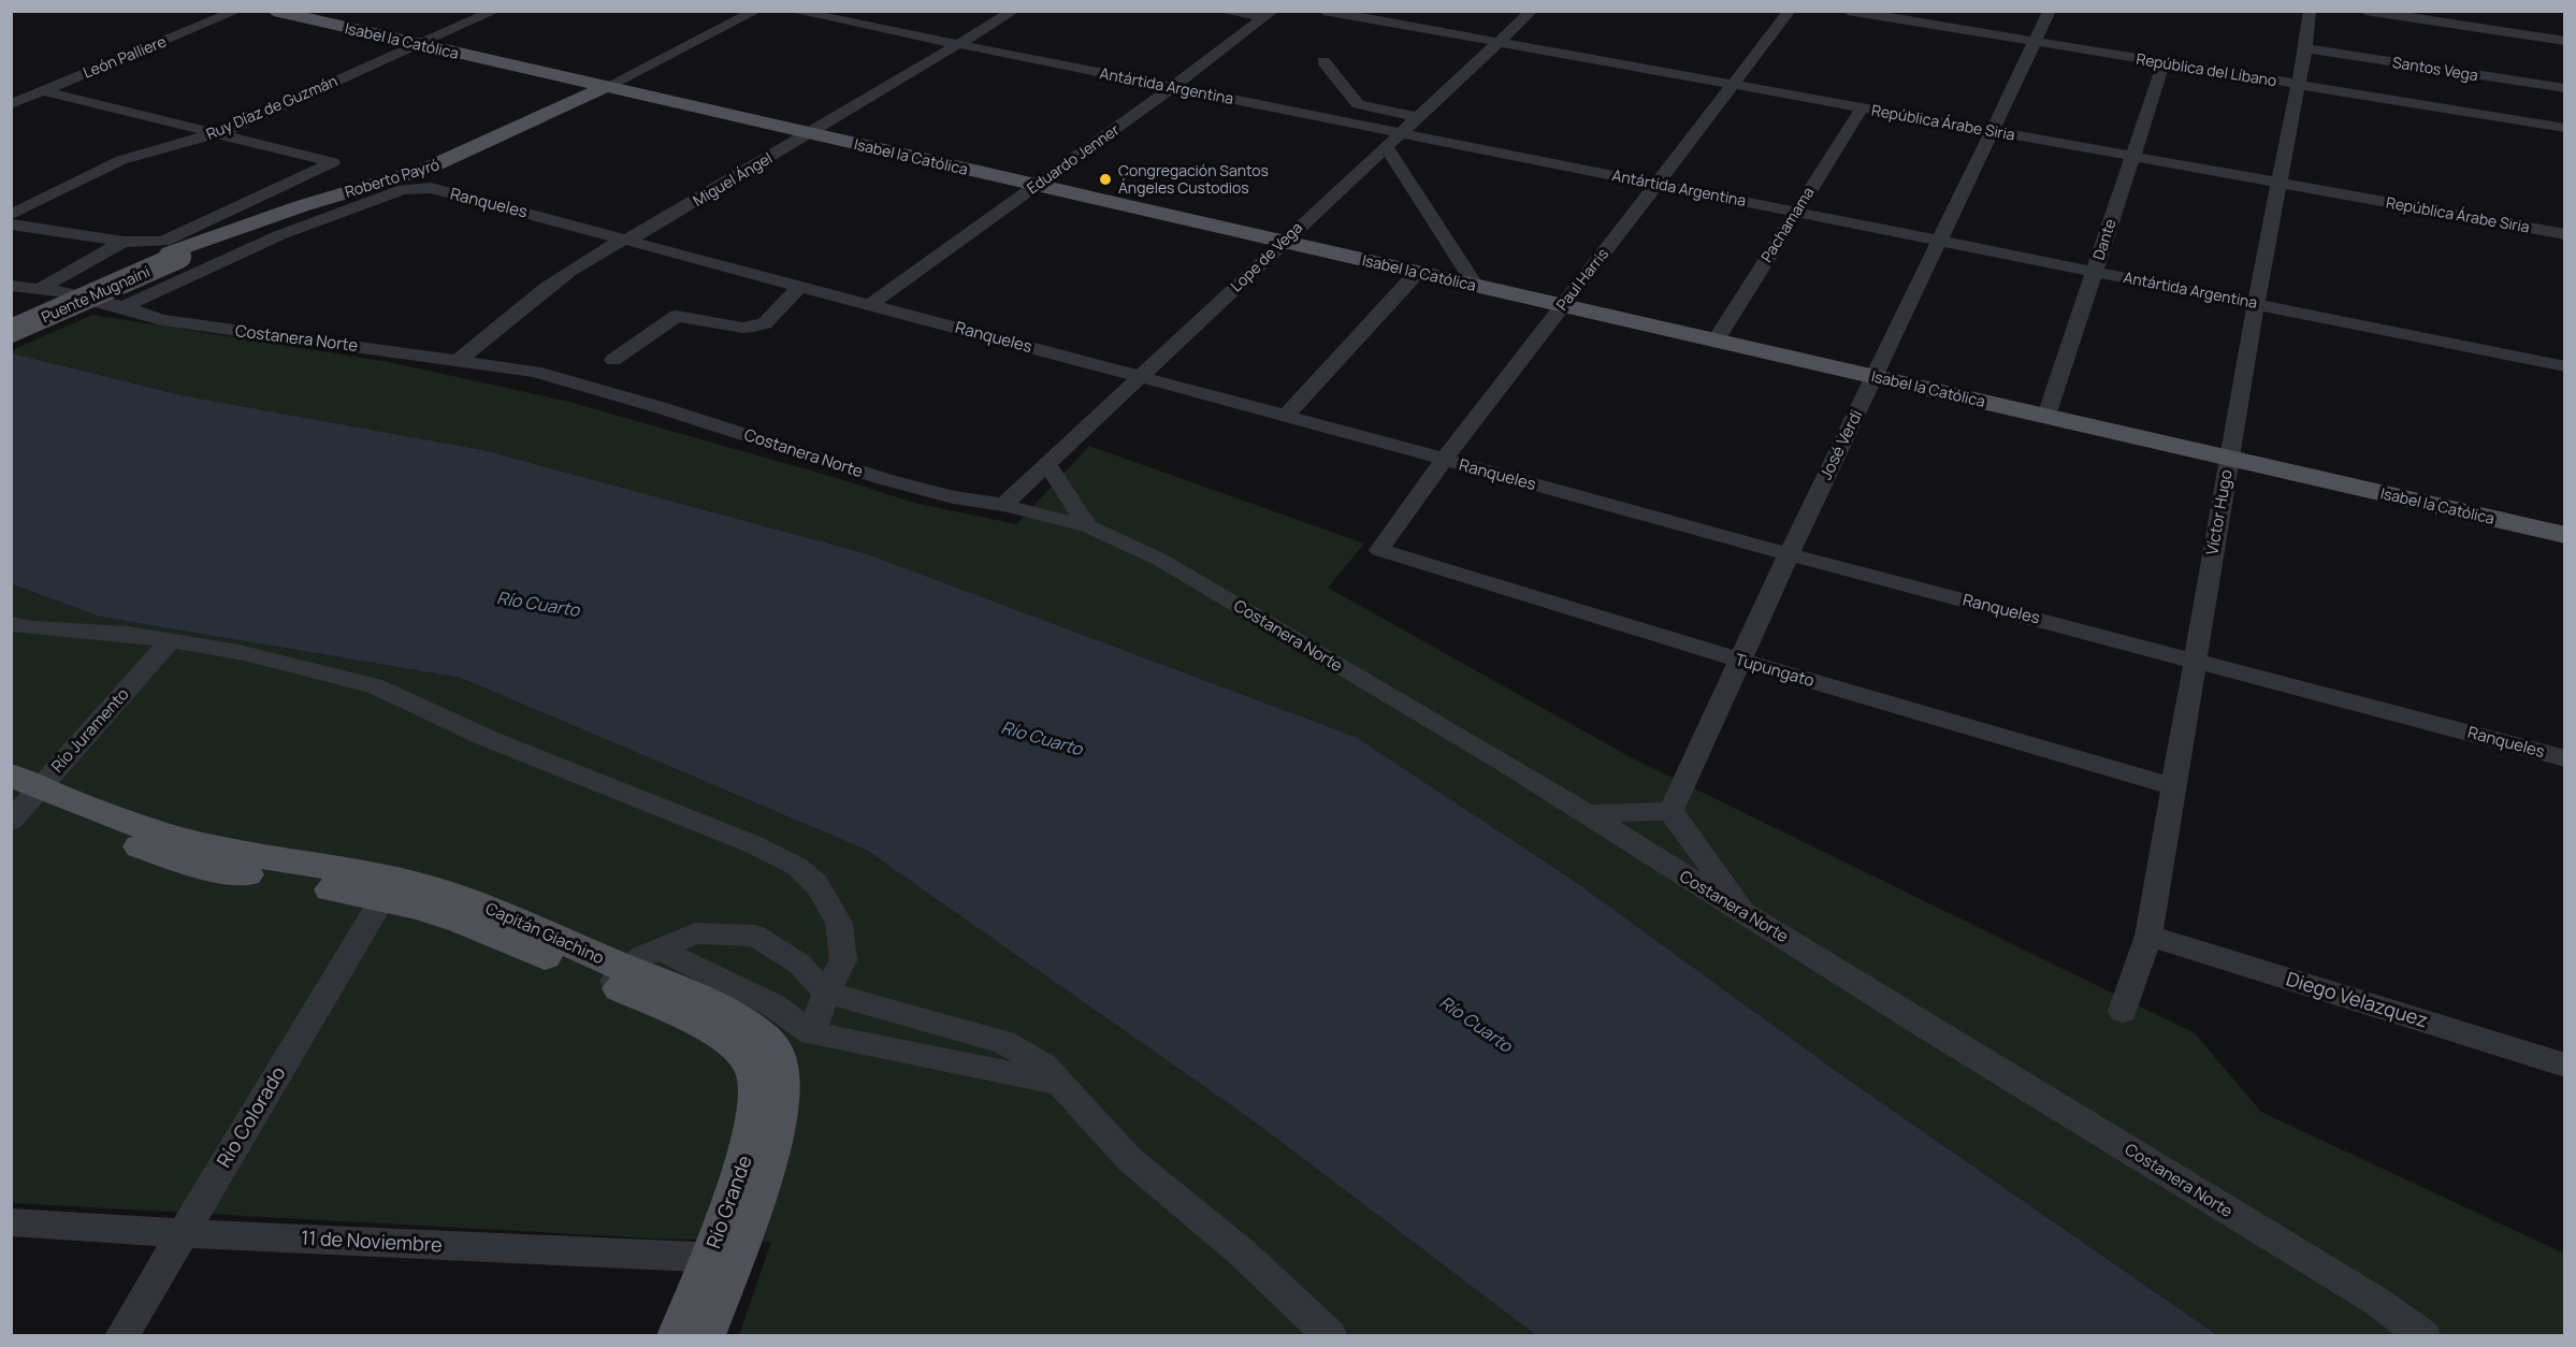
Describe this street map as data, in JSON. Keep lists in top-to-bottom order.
{
  "streets": {
    "main road": [
      "Isabel la Católica",
      "Roberto Payró",
      "Puente Mugnaini",
      "Capitán Giachino",
      "Río Grande"
    ],
    "street": [
      "León Palliere",
      "Santos Vega",
      "República del Líbano",
      "Antártida Argentina",
      "Ruy Díaz de Guzmán",
      "República Árabe Siria",
      "Eduardo Jenner",
      "Miguel Ángel",
      "Ranqueles",
      "Pachamama",
      "Dante",
      "Lope de Vega",
      "Paul Harris",
      "Costanera Norte",
      "José Verdi",
      "Víctor Hugo",
      "Tupungato",
      "Río Juramento",
      "Diego Velazquez",
      "Río Colorado",
      "11 de Noviembre"
    ]
  },
  "crossings": [
    ["Isabel la Católica", "Ruy Díaz de Guzmán"],
    ["Isabel la Católica", "Eduardo Jenner"],
    ["Isabel la Católica", "Roberto Payró"],
    ["Isabel la Católica", "Miguel Ángel"],
    ["Isabel la Católica", "Pachamama"],
    ["Isabel la Católica", "Dante"],
    ["Isabel la Católica", "Lope de Vega"],
    ["Isabel la Católica", "Paul Harris"],
    ["Isabel la Católica", "José Verdi"],
    ["Isabel la Católica", "Víctor Hugo"],
    ["Santos Vega", "Víctor Hugo"],
    ["República del Líbano", "Dante"],
    ["República del Líbano", "José Verdi"],
    ["República del Líbano", "Víctor Hugo"],
    ["Antártida Argentina", "Eduardo Jenner"],
    ["Antártida Argentina", "Miguel Ángel"],
    ["Antártida Argentina", "Pachamama"],
    ["Antártida Argentina", "Dante"],
    ["Antártida Argentina", "Lope de Vega"],
    ["Antártida Argentina", "Paul Harris"],
    ["Antártida Argentina", "José Verdi"],
    ["Antártida Argentina", "Víctor Hugo"],
    ["República Árabe Siria", "Pachamama"],
    ["República Árabe Siria", "Dante"],
    ["República Árabe Siria", "Lope de Vega"],
    ["República Árabe Siria", "Paul Harris"],
    ["República Árabe Siria", "José Verdi"],
    ["República Árabe Siria", "Víctor Hugo"],
    ["Eduardo Jenner", "Ranqueles"],
    ["Roberto Payró", "Puente Mugnaini"],
    ["Miguel Ángel", "Ranqueles"],
    ["Miguel Ángel", "Costanera Norte"],
    ["Ranqueles", "Lope de Vega"],
    ["Ranqueles", "Paul Harris"],
    ["Ranqueles", "Costanera Norte"],
    ["Ranqueles", "José Verdi"],
    ["Ranqueles", "Víctor Hugo"],
    ["Lope de Vega", "Costanera Norte"],
    ["Paul Harris", "Tupungato"],
    ["José Verdi", "Tupungato"],
    ["Víctor Hugo", "Tupungato"],
    ["Víctor Hugo", "Diego Velazquez"],
    ["Río Juramento", "Capitán Giachino"],
    ["Capitán Giachino", "Río Colorado"],
    ["Capitán Giachino", "Río Grande"],
    ["Capitán Giachino", "11 de Noviembre"],
    ["Río Colorado", "11 de Noviembre"],
    ["Río Grande", "11 de Noviembre"]
  ],
  "water": ["Río Cuarto"],
  "places": ["Congregación Santos Ángeles Custodios"]
}
